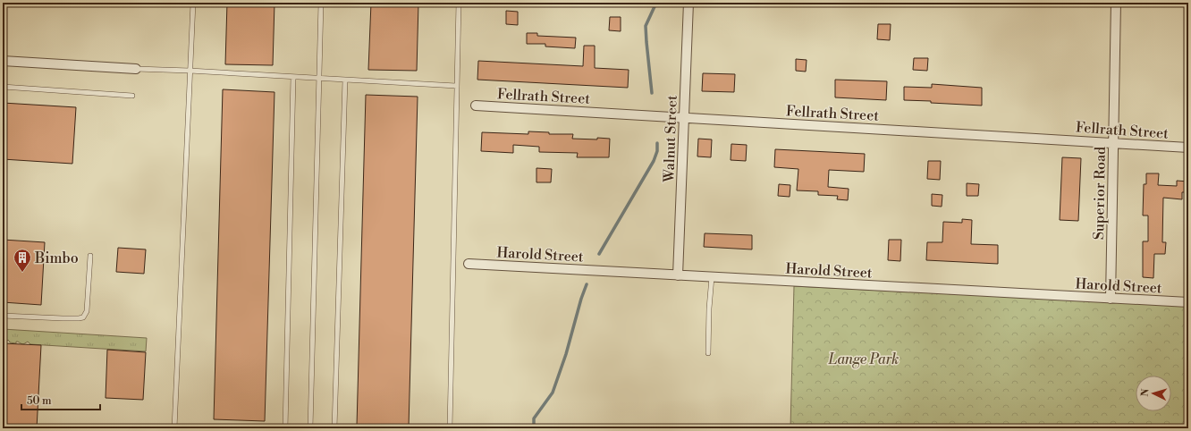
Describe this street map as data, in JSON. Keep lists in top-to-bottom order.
{
  "streets": {
    "street": [
      "Fellrath Street",
      "Walnut Street",
      "Superior Road",
      "Harold Street"
    ]
  },
  "crossings": [
    ["Fellrath Street", "Walnut Street"],
    ["Fellrath Street", "Superior Road"],
    ["Walnut Street", "Harold Street"],
    ["Superior Road", "Harold Street"]
  ],
  "parks": ["Lange Park"],
  "places": {
    "building": ["Bimbo"]
  },
  "scale_bar": "50 m",
  "north": "left"
}
